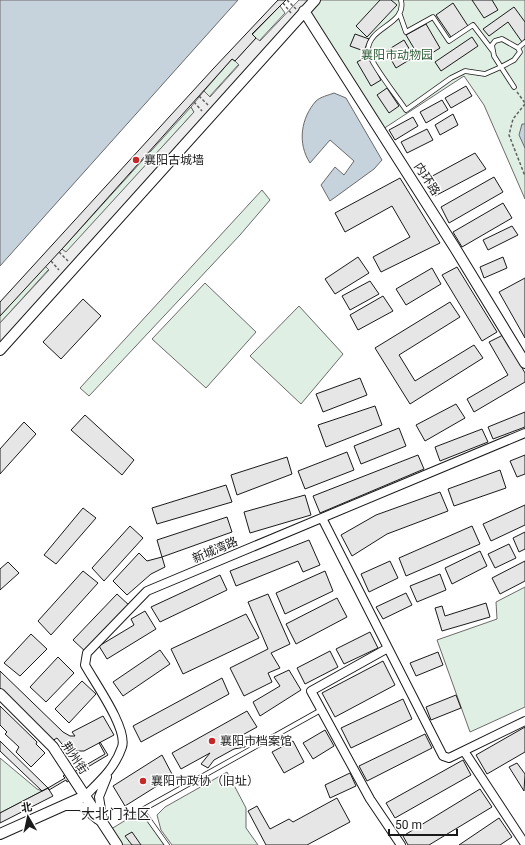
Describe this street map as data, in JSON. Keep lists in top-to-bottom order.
{
  "streets": {
    "street": ["内环路", "新城湾路", "荆州街"]
  },
  "crossings": [
    ["新城湾路", "荆州街"]
  ],
  "districts": ["大北门社区"],
  "parks": ["襄阳市动物园"],
  "places": ["襄阳古城墙", "襄阳市档案馆", "襄阳市政协（旧址）"],
  "scale_bar": "50 m",
  "north": "top"
}
